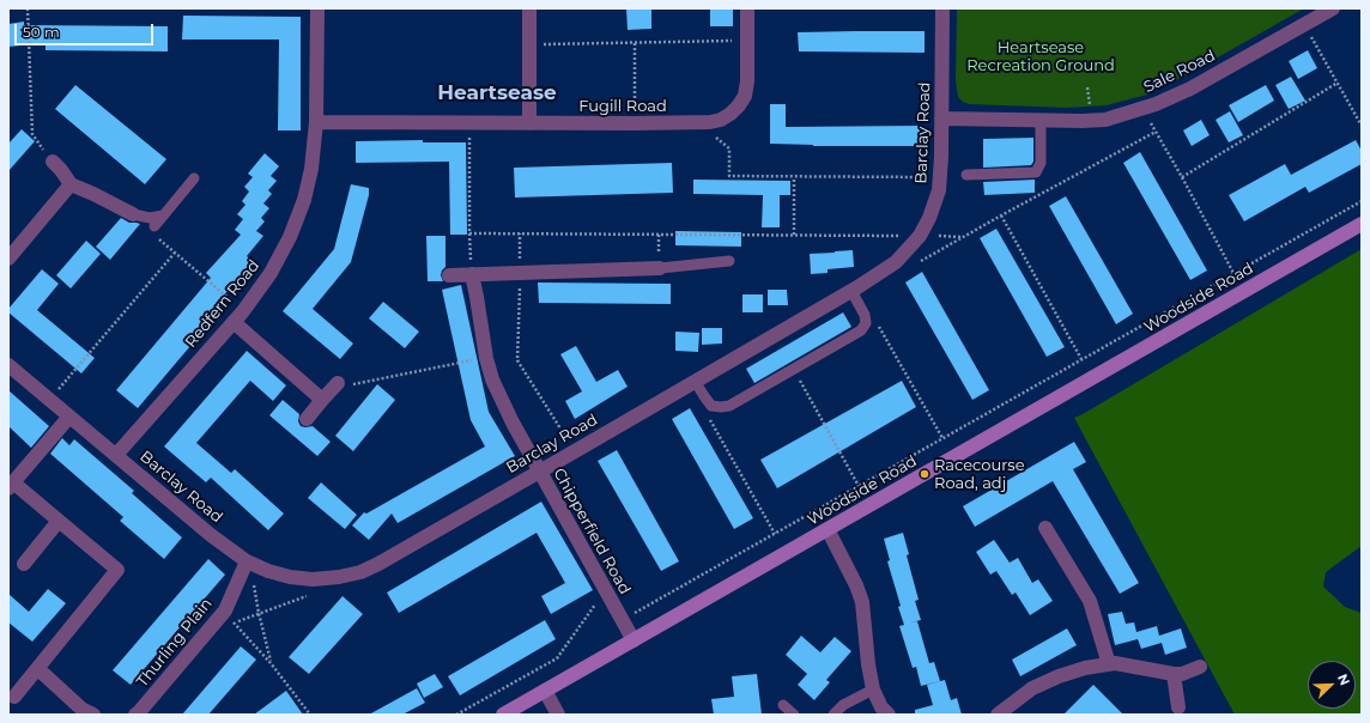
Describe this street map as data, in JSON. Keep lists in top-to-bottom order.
{
  "streets": {
    "street": [
      "Sale Road",
      "Fugill Road",
      "Barclay Road",
      "Woodside Road",
      "Redfern Road",
      "Chipperfield Road",
      "Thurling Plain"
    ]
  },
  "crossings": [
    ["Sale Road", "Barclay Road"],
    ["Fugill Road", "Redfern Road"],
    ["Barclay Road", "Redfern Road"],
    ["Barclay Road", "Chipperfield Road"],
    ["Barclay Road", "Thurling Plain"],
    ["Woodside Road", "Chipperfield Road"]
  ],
  "districts": ["Heartsease"],
  "parks": ["Heartsease Recreation Ground"],
  "places": ["Racecourse Road, adj"],
  "scale_bar": "50 m",
  "north": "top right"
}
